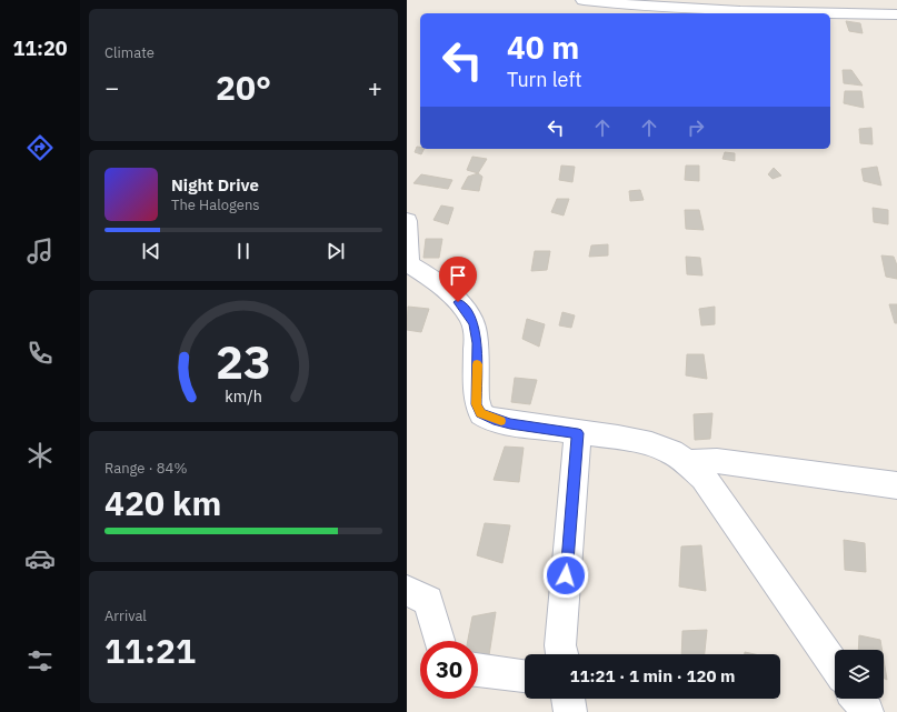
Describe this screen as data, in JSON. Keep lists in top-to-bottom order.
{
  "page": {
    "tabs": "11:20",
    "tile": [
      "Climate",
      ["Range · 84%", "420 km"],
      ["Arrival", "11:21"]
    ],
    "turn": ["40 m", "Turn left"],
    "heat": ["−", "20°", "+"],
    "song": ["Night Drive", "The Halogens"],
    "limit": "30",
    "trip": "11:21 · 1 min · 120 m",
    "gauge": ["23", "km/h"]
  }
}
